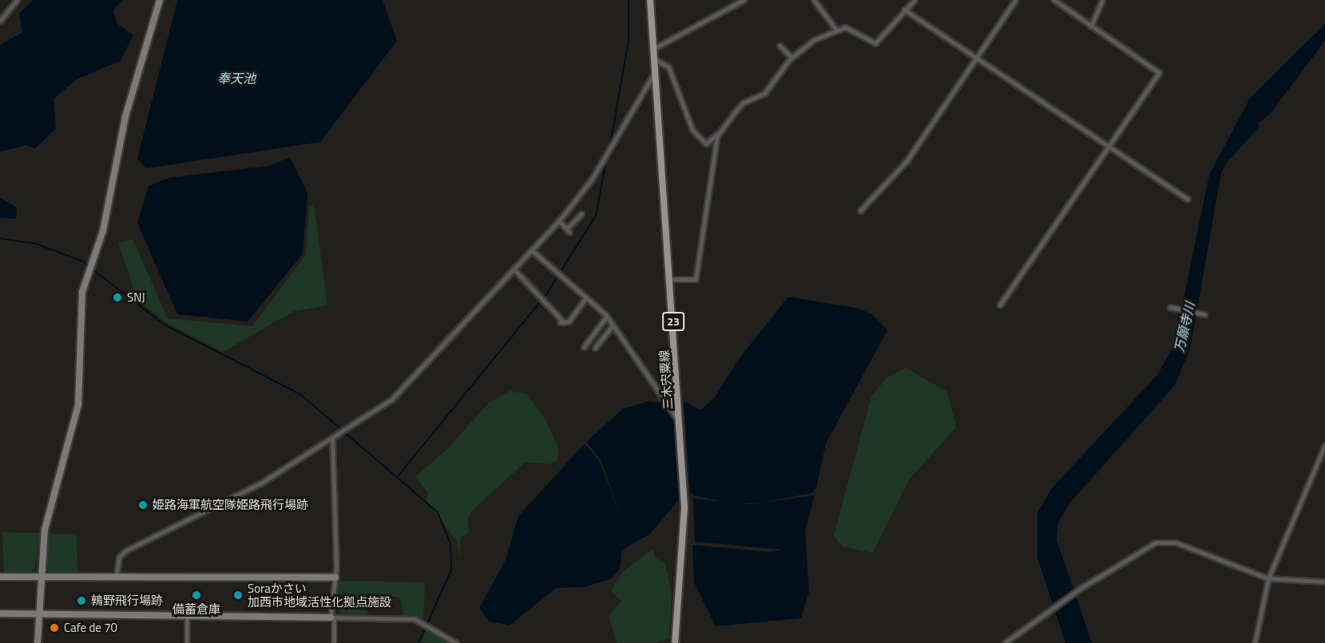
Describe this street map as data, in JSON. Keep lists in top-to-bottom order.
{
  "streets": {
    "main road": ["23", "三木宍粟線"]
  },
  "water": ["奉天池", "万願寺川"],
  "places": [
    "SNJ",
    "姫路海軍航空隊姫路飛行場跡",
    "備蓄倉庫",
    "Soraかさい 加西市地域活性化拠点施設",
    "鶉野飛行場跡",
    "Cafe de 70"
  ]
}
